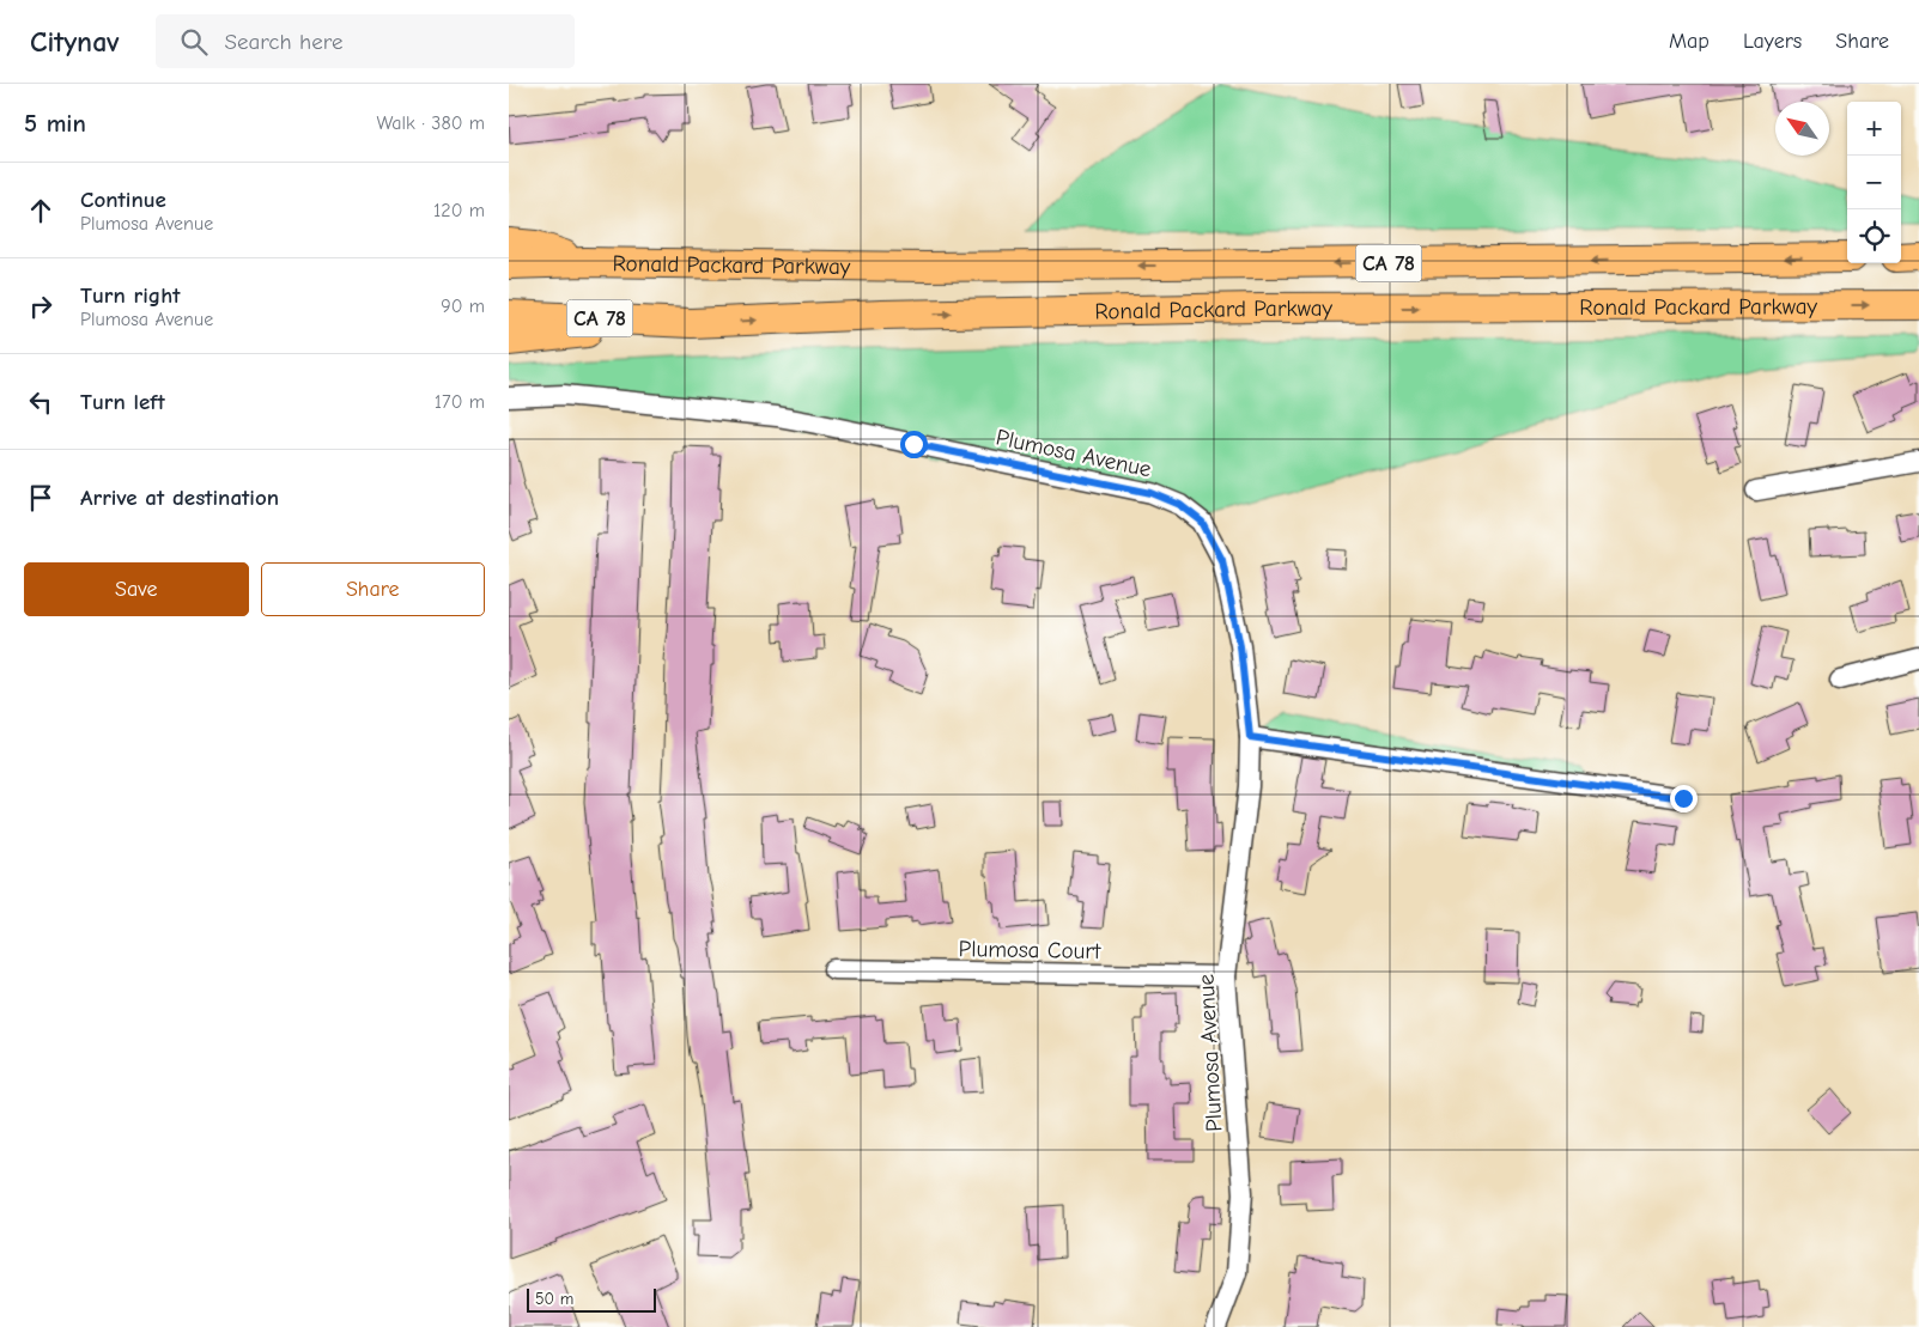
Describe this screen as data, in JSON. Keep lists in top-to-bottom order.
{
  "streets": {
    "highway": ["CA 78", "Ronald Packard Parkway"],
    "street": ["Plumosa Avenue", "Plumosa Court"]
  },
  "crossings": [
    ["Plumosa Avenue", "Plumosa Court"]
  ],
  "scale_bar": "50 m",
  "north": "top left",
  "page": {
    "header": "Citynav",
    "search": "Search here",
    "nav": ["Map", "Layers", "Share"],
    "heading": ["5 min", "Walk · 380 m"],
    "map_buttons": ["+", "−"],
    "list": [
      ["Continue", "Plumosa Avenue", "120 m"],
      ["Turn right", "Plumosa Avenue", "90 m"],
      ["Turn left", "170 m"],
      "Arrive at destination"
    ],
    "buttons": ["Save", "Share"],
    "scale": "50 m"
  }
}
